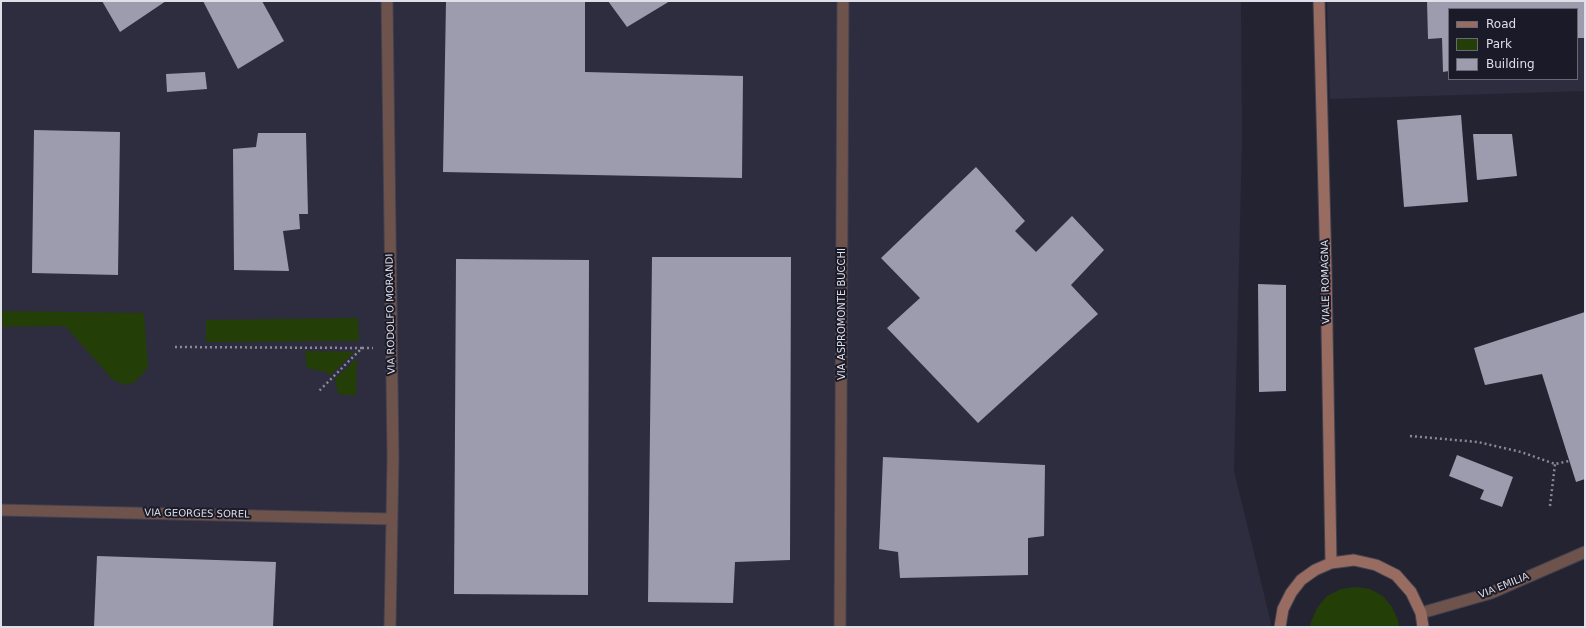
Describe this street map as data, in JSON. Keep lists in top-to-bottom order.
{
  "streets": {
    "main road": ["VIALE ROMAGNA"],
    "street": [
      "VIA RODOLFO MORANDI",
      "VIA ASPROMONTE BUCCHI",
      "VIA GEORGES SOREL",
      "VIA EMILIA"
    ]
  },
  "crossings": [
    ["VIA RODOLFO MORANDI", "VIA GEORGES SOREL"]
  ],
  "legend": ["Road", "Park", "Building"]
}
